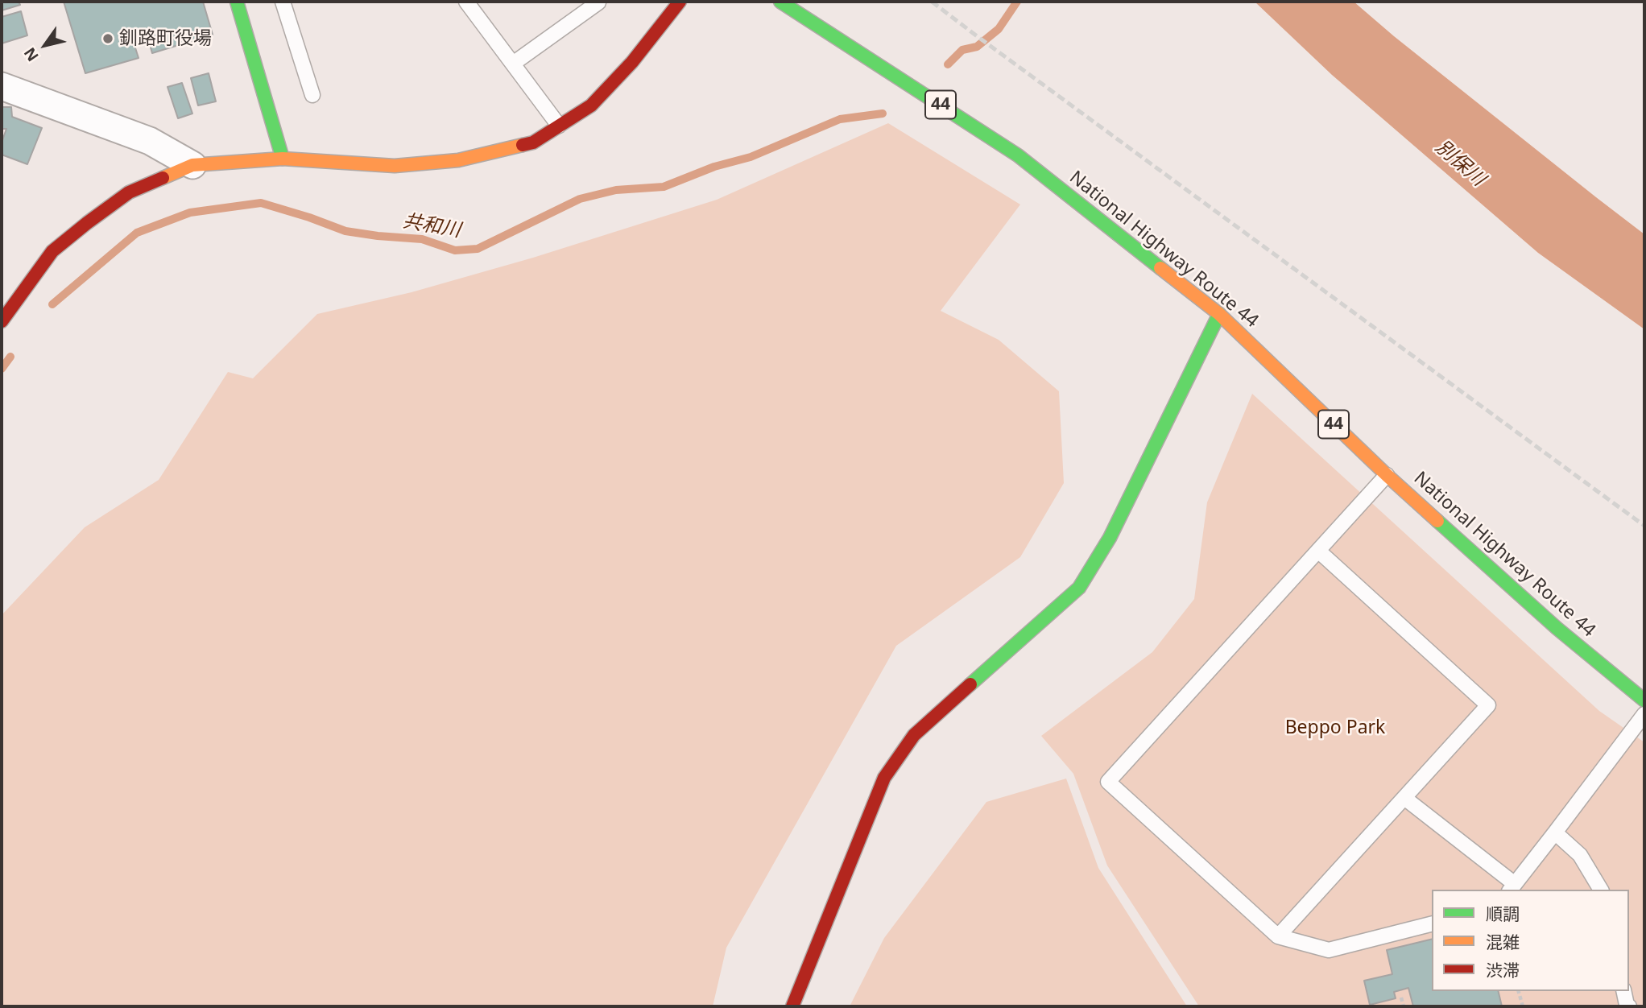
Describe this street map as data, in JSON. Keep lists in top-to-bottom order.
{
  "streets": {
    "main road": ["44", "National Highway Route 44"]
  },
  "water": ["別保川", "共和川"],
  "parks": ["Beppo Park"],
  "places": ["釧路町役場"],
  "legend": ["順調", "混雑", "渋滞"],
  "north": "bottom left"
}
